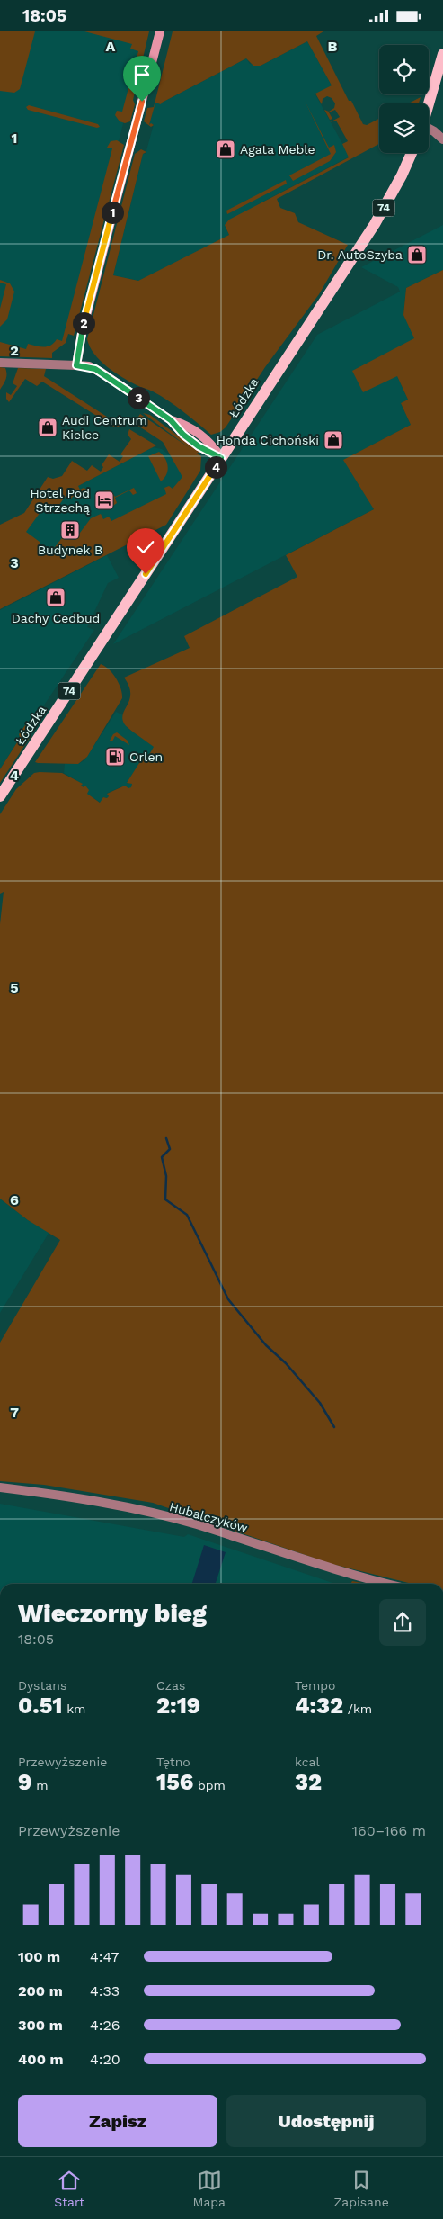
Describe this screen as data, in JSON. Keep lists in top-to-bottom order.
{
  "streets": {
    "main road": ["74", "Łódzka"],
    "street": ["Hubalczyków"]
  },
  "places": {
    "shop": [
      "Agata Meble",
      "Dr. AutoSzyba",
      "Audi Centrum Kielce",
      "Honda Cichoński",
      "Dachy Cedbud"
    ],
    "hotel": ["Hotel Pod Strzechą"],
    "building": ["Budynek B"],
    "fuel station": ["Orlen"]
  },
  "page": {
    "status": "18:05",
    "pins": [
      "1",
      "2",
      "3",
      "4"
    ],
    "heading": ["Wieczorny bieg", "18:05"],
    "stats": [
      ["Dystans", "0.51 km"],
      ["Czas", "2:19"],
      ["Tempo", "4:32 /km"],
      ["Przewyższenie", "9 m"],
      ["Tętno", "156 bpm"],
      ["kcal", "32"]
    ],
    "chart": ["Przewyższenie", "160–166 m"],
    "list": [
      {
        "name": "100 m",
        "note": "4:47"
      },
      {
        "name": "200 m",
        "note": "4:33"
      },
      {
        "name": "300 m",
        "note": "4:26"
      },
      {
        "name": "400 m",
        "note": "4:20"
      }
    ],
    "buttons": ["Zapisz", "Udostępnij"],
    "tabs": ["Start", "Mapa", "Zapisane"]
  },
  "grid": {
    "columns": ["A", "B"],
    "rows": [
      "1",
      "2",
      "3",
      "4",
      "5",
      "6",
      "7"
    ]
  }
}
